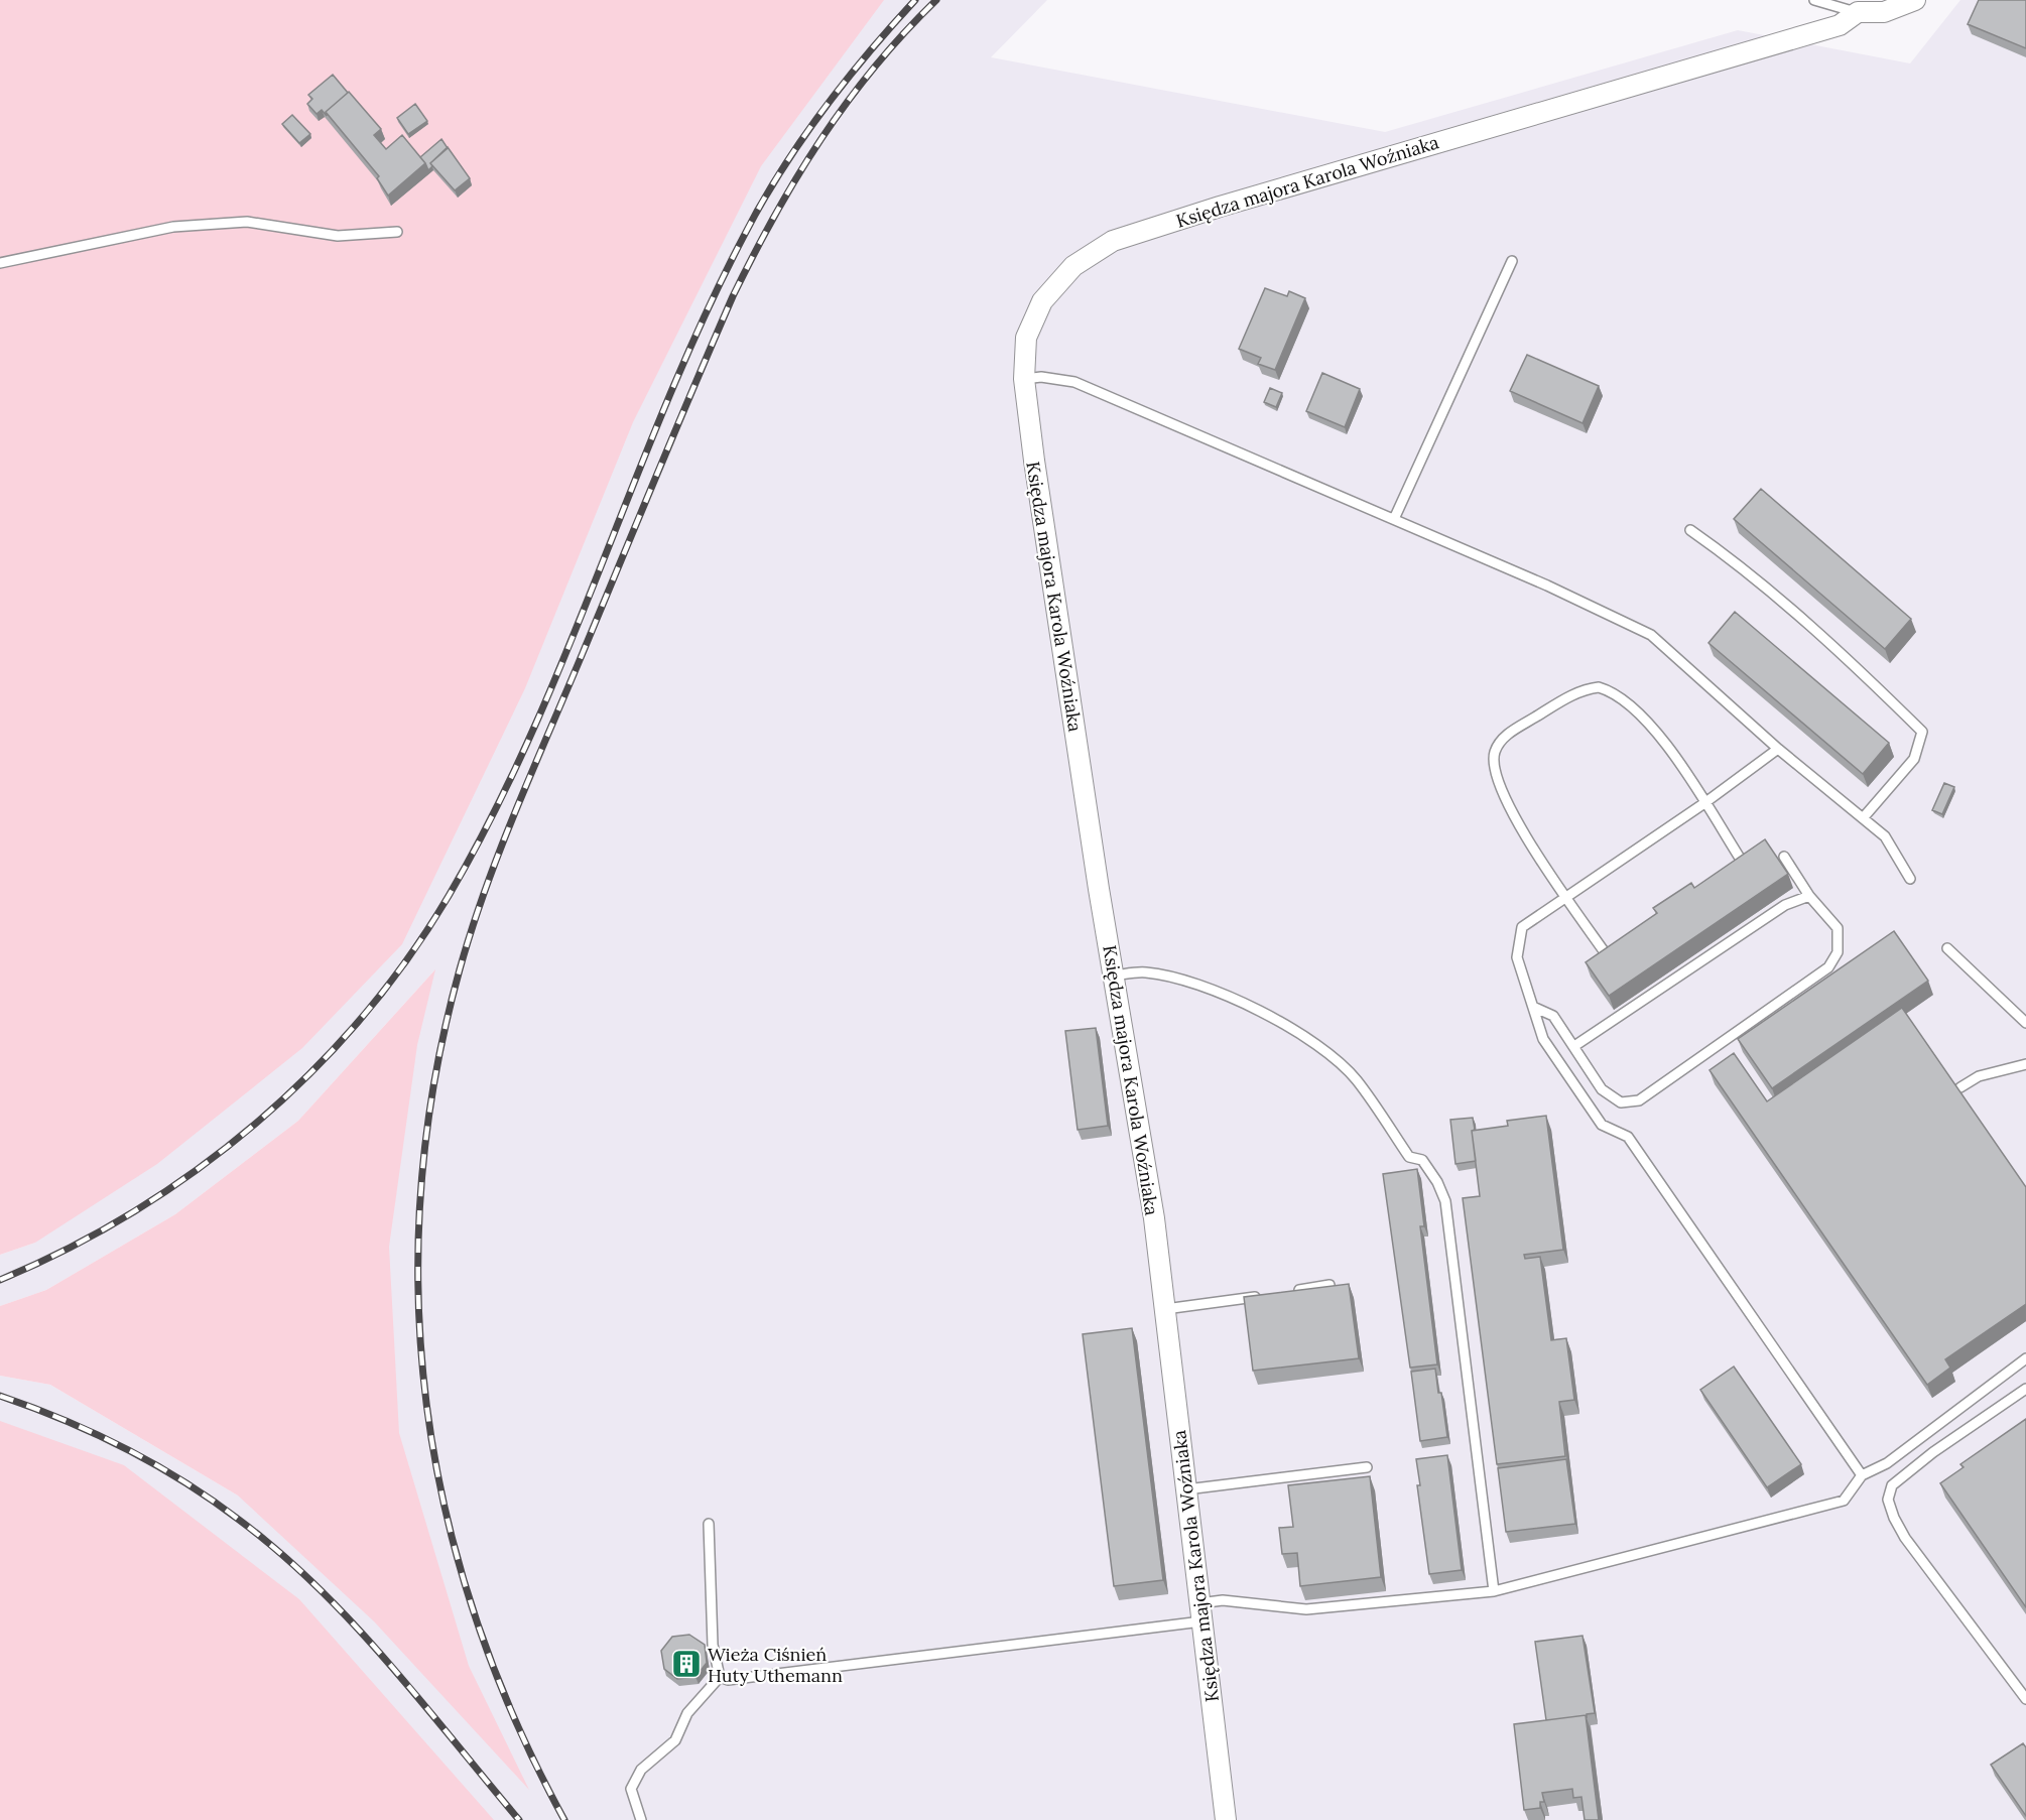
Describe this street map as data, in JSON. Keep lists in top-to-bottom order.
{
  "streets": {
    "street": ["Księdza majora Karola Woźniaka"]
  },
  "places": {
    "building": ["Wieża Ciśnień Huty Uthemann"]
  }
}
